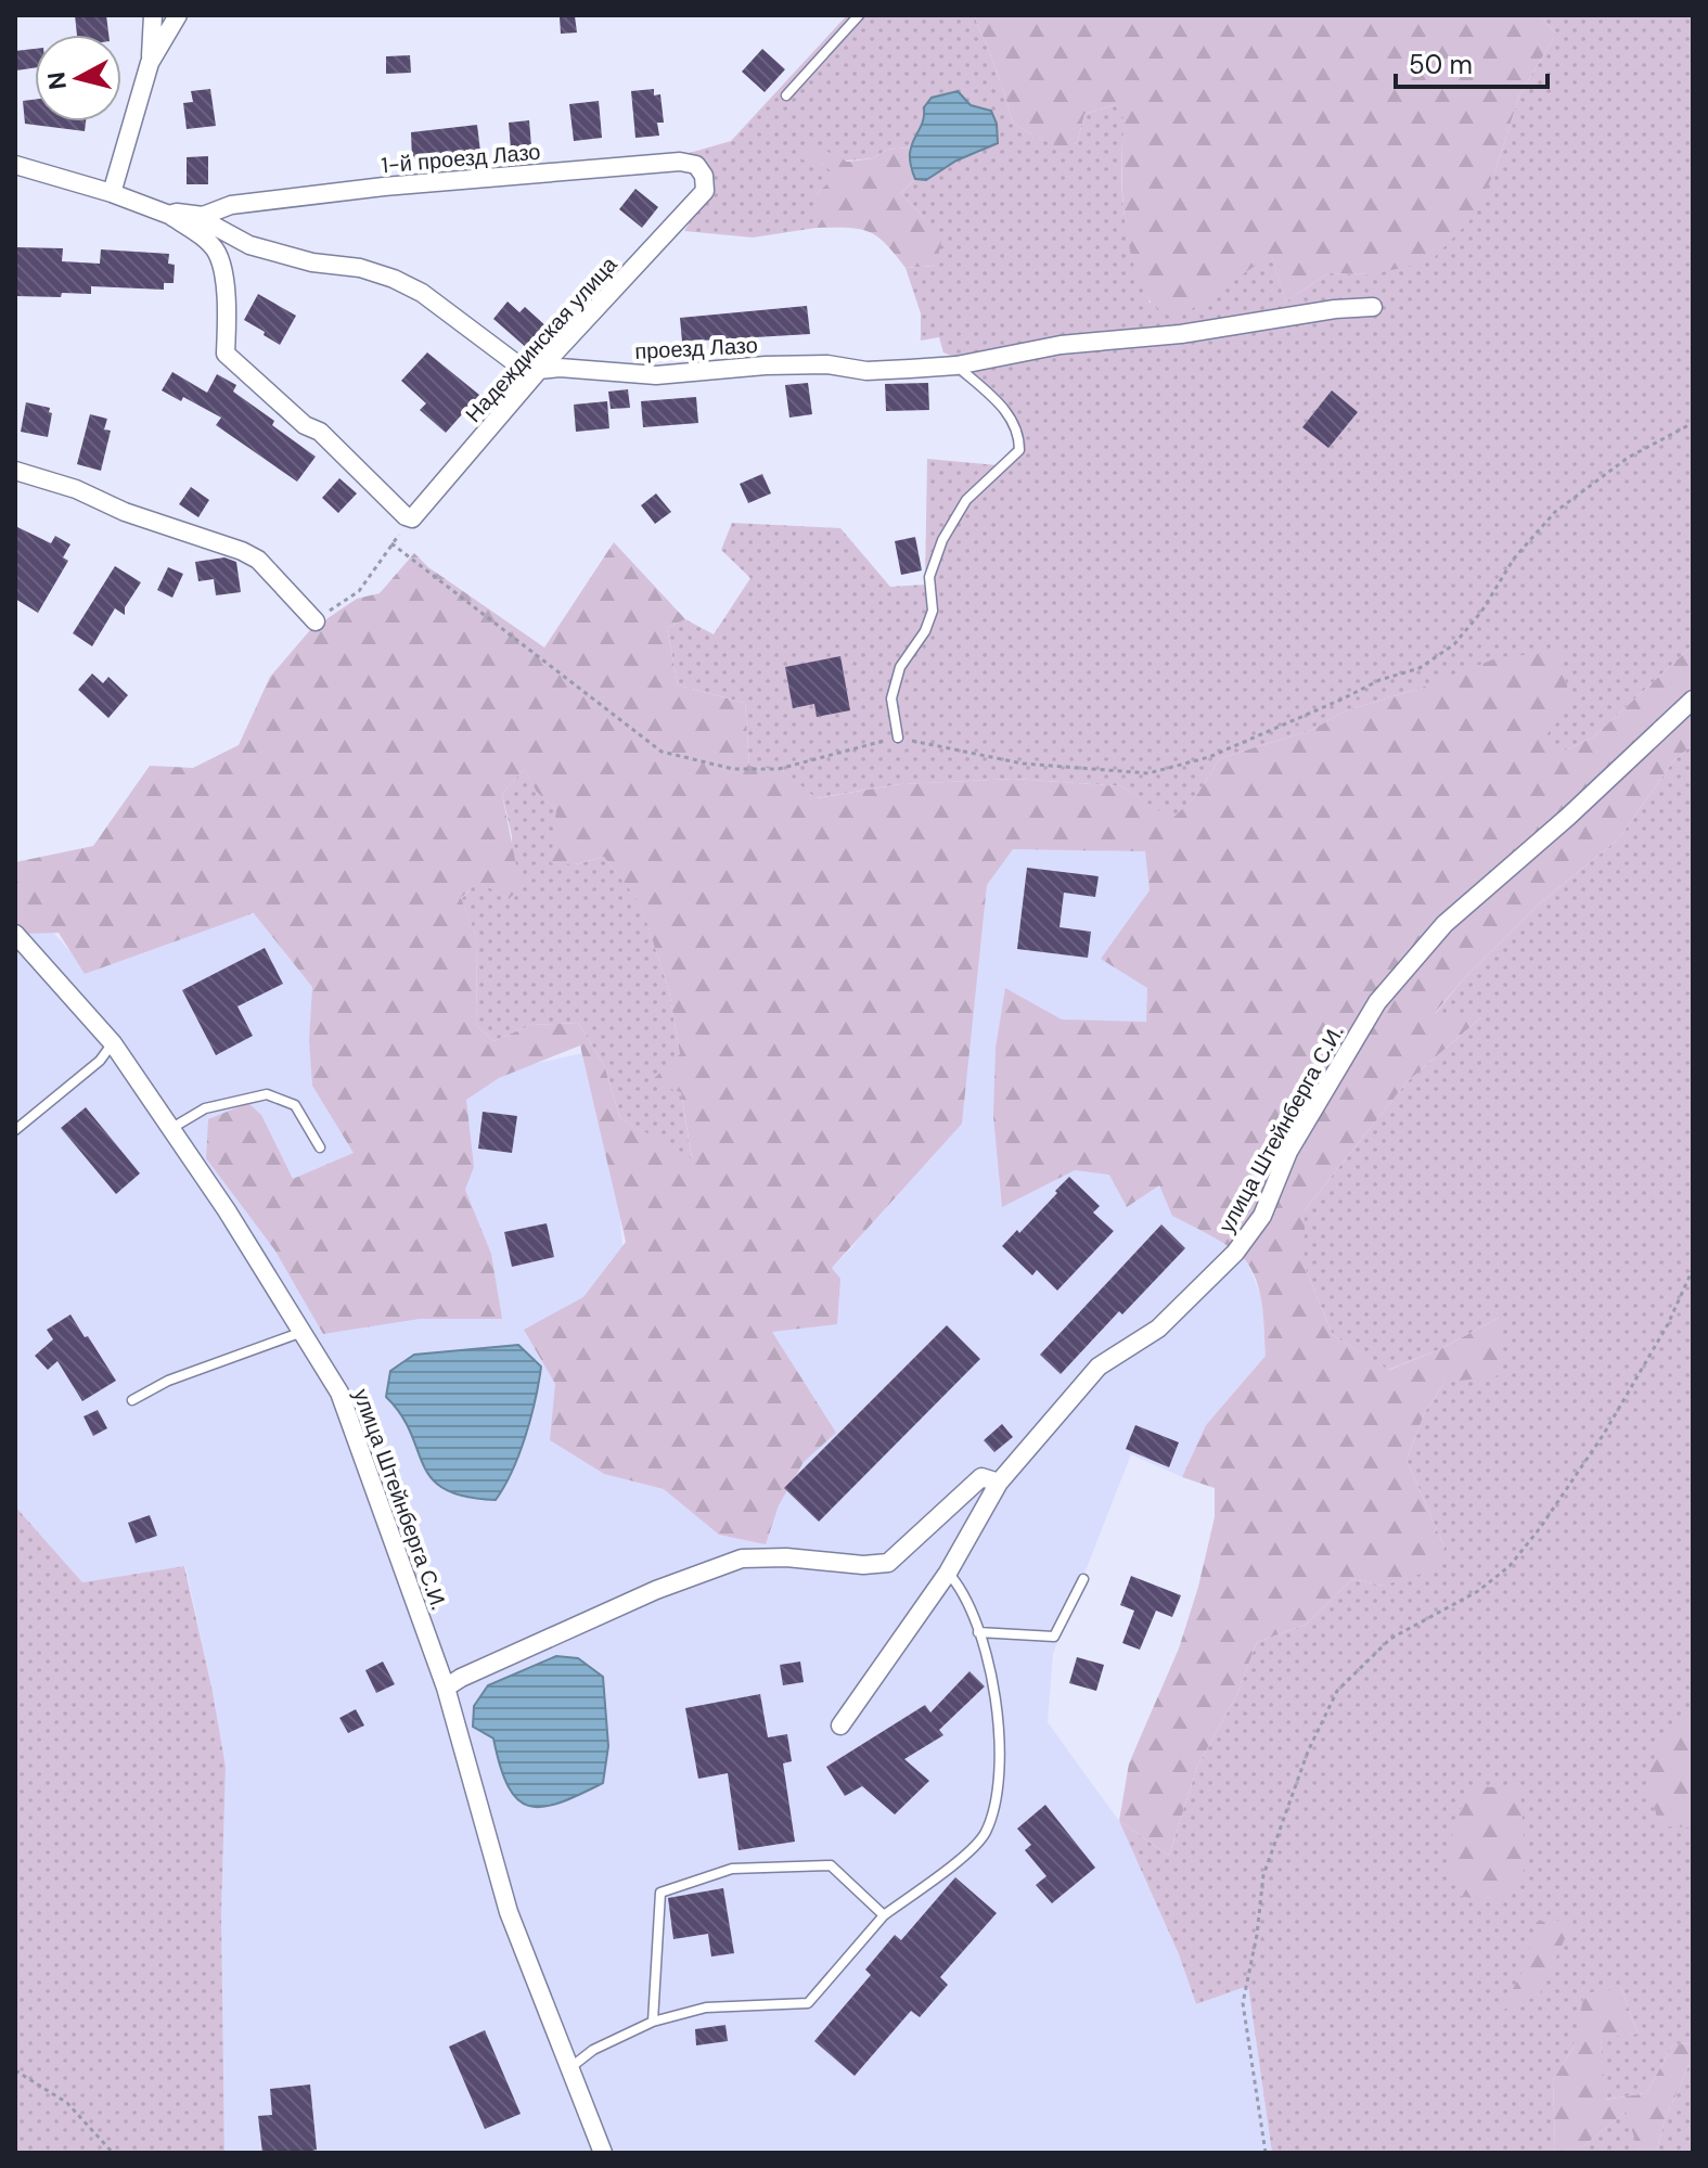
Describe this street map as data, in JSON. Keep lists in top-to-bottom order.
{
  "streets": {
    "street": [
      "1-й проезд Лазо",
      "Надеждинская улица",
      "проезд Лазо",
      "улица Штейнберга С.И."
    ]
  },
  "crossings": [
    ["1-й проезд Лазо", "Надеждинская улица"],
    ["1-й проезд Лазо", "проезд Лазо"],
    ["Надеждинская улица", "проезд Лазо"]
  ],
  "scale_bar": "50 m",
  "north": "left"
}
